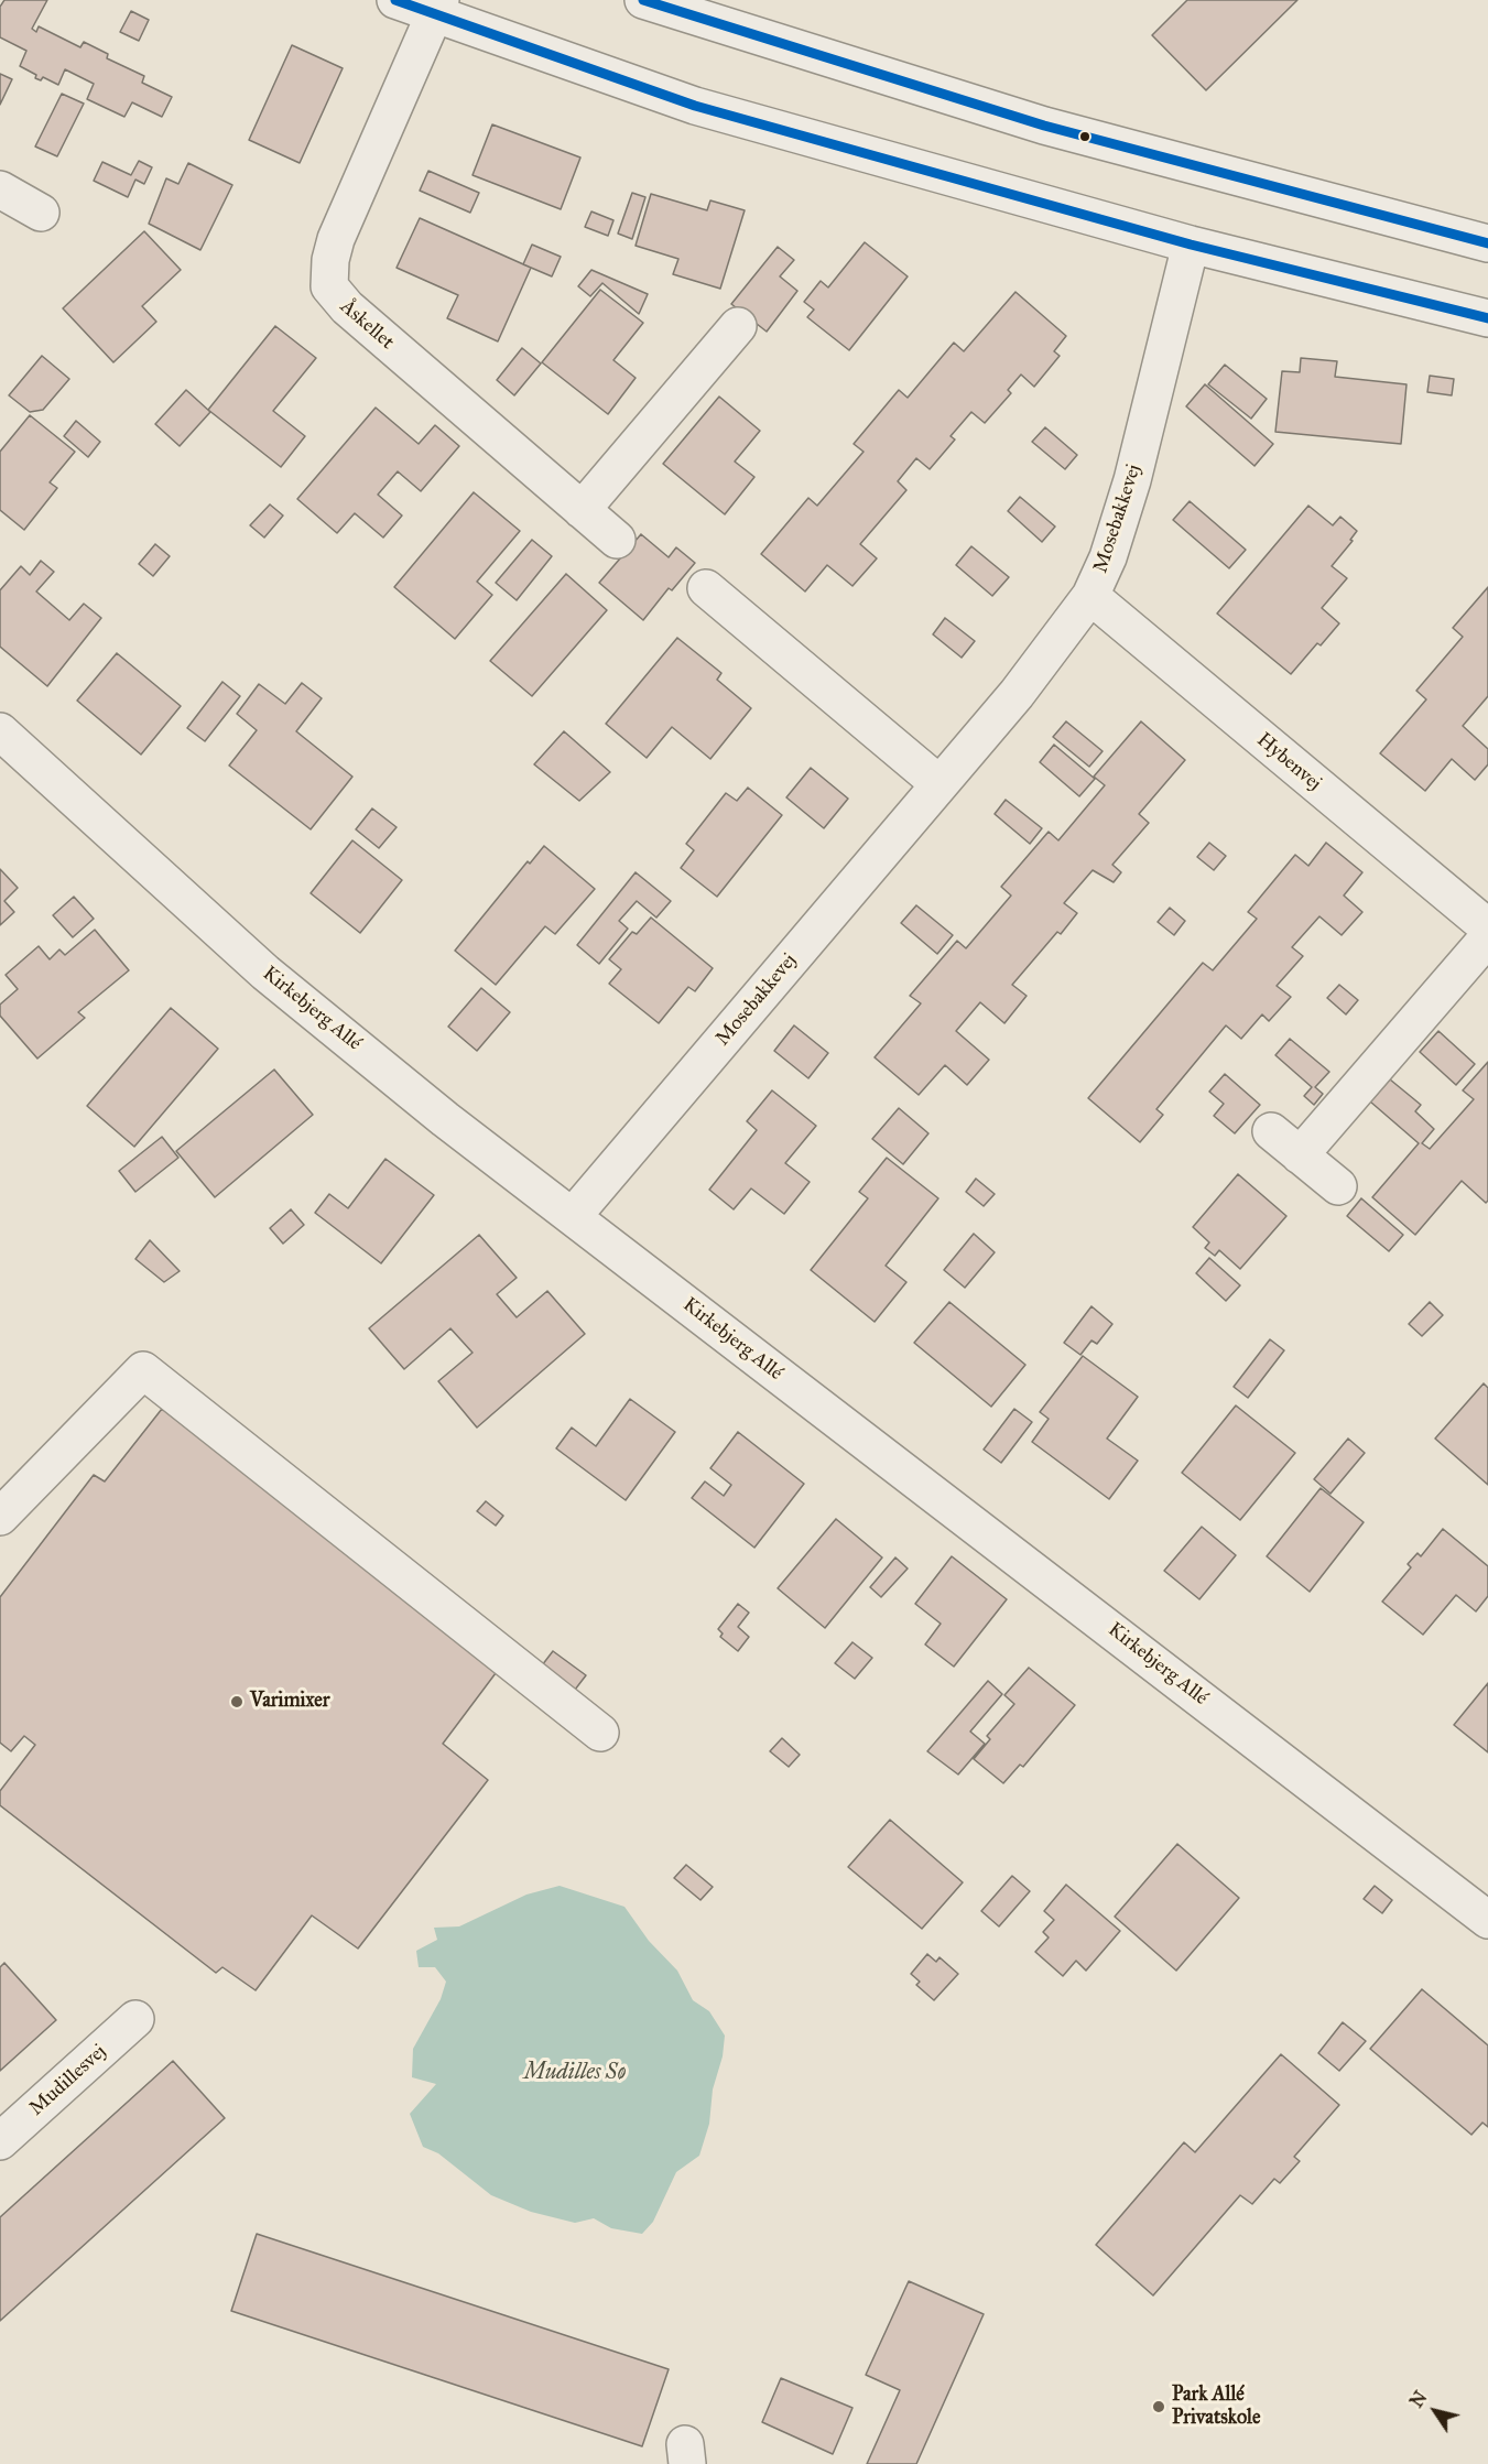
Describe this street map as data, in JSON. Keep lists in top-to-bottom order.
{
  "streets": {
    "street": [
      "Åskellet",
      "Mosebakkevej",
      "Hybenvej",
      "Kirkebjerg Allé",
      "Mudillesvej"
    ]
  },
  "crossings": [
    ["Mosebakkevej", "Hybenvej"],
    ["Mosebakkevej", "Kirkebjerg Allé"]
  ],
  "water": ["Mudilles Sø"],
  "places": ["Varimixer", "Park Allé Privatskole"],
  "north": "top left"
}
